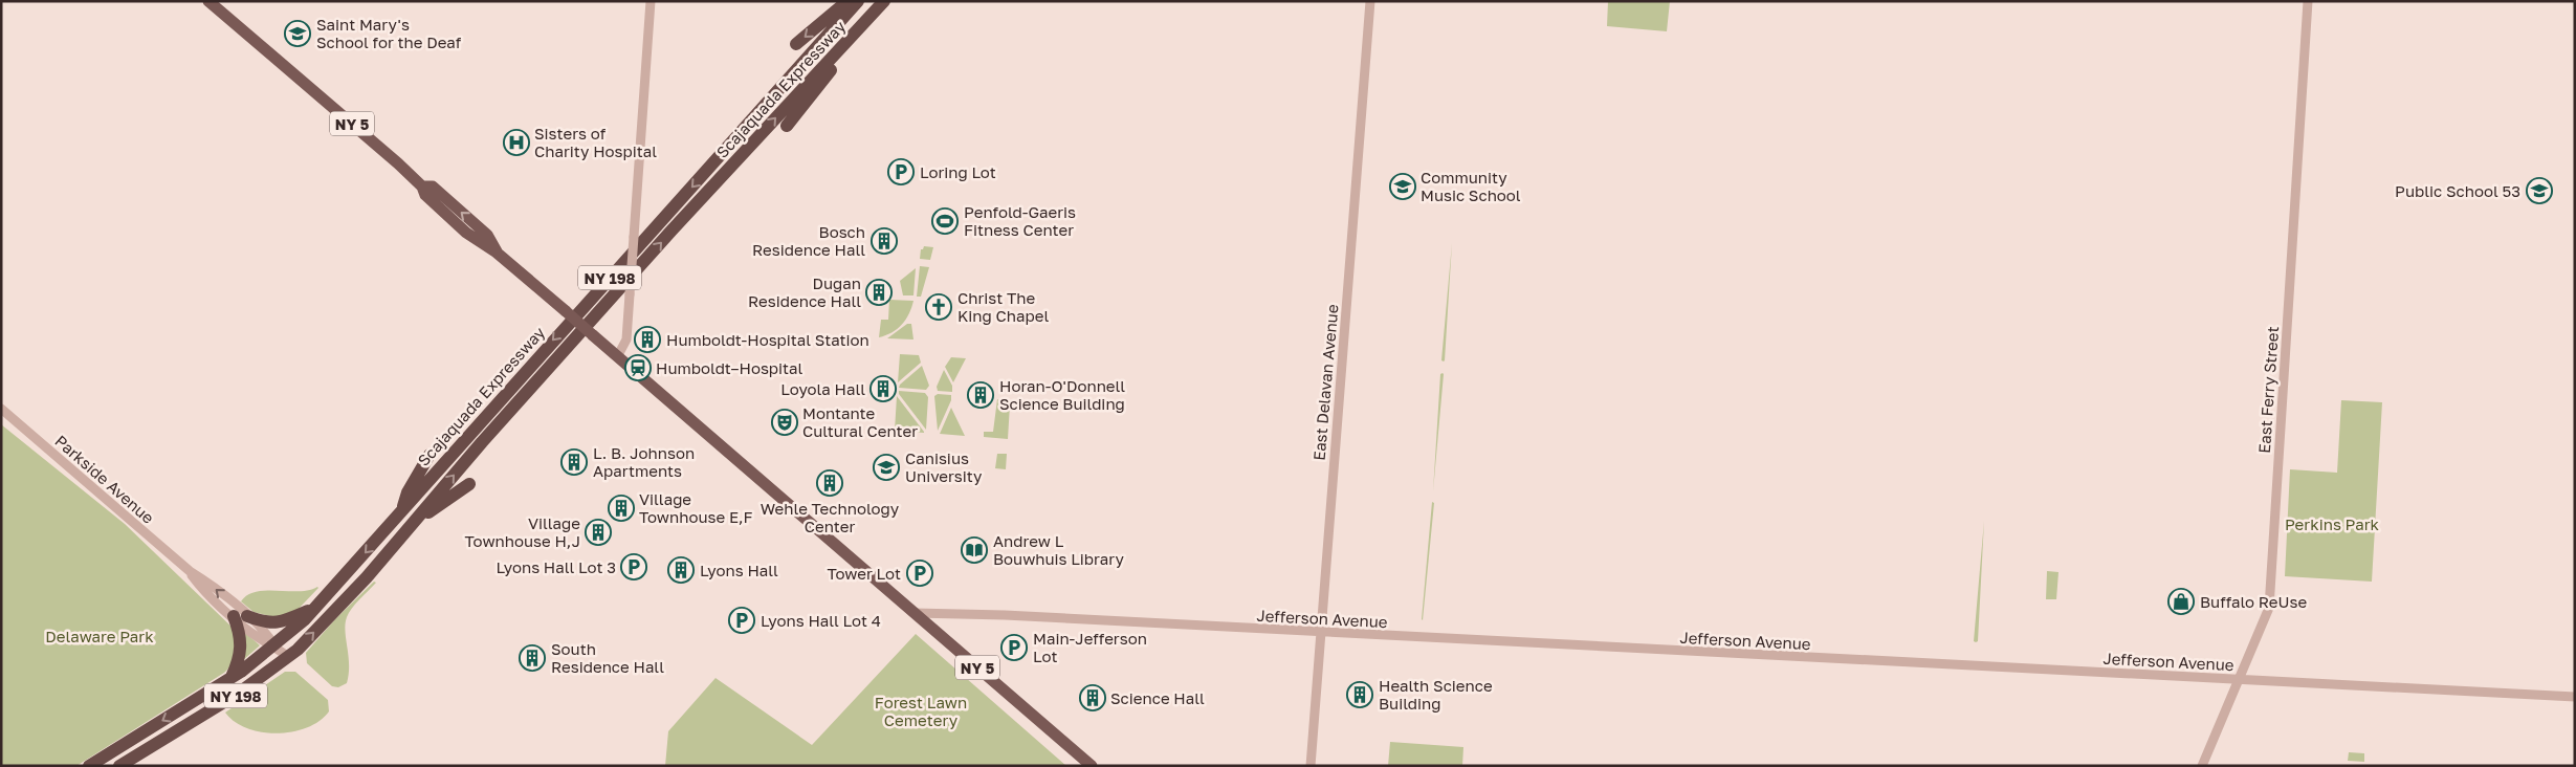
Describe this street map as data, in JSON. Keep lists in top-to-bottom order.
{
  "streets": {
    "highway": ["Scajaquada Expressway", "NY 198"],
    "main road": ["NY 5"],
    "street": [
      "East Delavan Avenue",
      "East Ferry Street",
      "Parkside Avenue",
      "Jefferson Avenue"
    ]
  },
  "crossings": [
    ["Scajaquada Expressway", "Parkside Avenue"],
    ["NY 5", "Jefferson Avenue"],
    ["East Delavan Avenue", "Jefferson Avenue"],
    ["East Ferry Street", "Jefferson Avenue"]
  ],
  "parks": ["Perkins Park", "Delaware Park", "Forest Lawn Cemetery"],
  "places": {
    "school or university": [
      "Saint Mary's School for the Deaf",
      "Community Music School",
      "Public School 53",
      "Canisius University"
    ],
    "hospital": ["Sisters of Charity Hospital"],
    "parking": [
      "Loring Lot",
      "Lyons Hall Lot 3",
      "Tower Lot",
      "Lyons Hall Lot 4",
      "Main-Jefferson Lot"
    ],
    "sports": ["Penfold-Gaeris Fitness Center"],
    "building": [
      "Bosch Residence Hall",
      "Dugan Residence Hall",
      "Humboldt-Hospital Station",
      "Loyola Hall",
      "Horan-O'Donnell Science Building",
      "L. B. Johnson Apartments",
      "Wehle Technology Center",
      "Village Townhouse E,F",
      "Village Townhouse H,J",
      "Lyons Hall",
      "South Residence Hall",
      "Health Science Building",
      "Science Hall"
    ],
    "church": ["Christ The King Chapel"],
    "station": ["Humboldt–Hospital"],
    "theatre": ["Montante Cultural Center"],
    "library": ["Andrew L Bouwhuis Library"],
    "shop": ["Buffalo ReUse"]
  }
}
